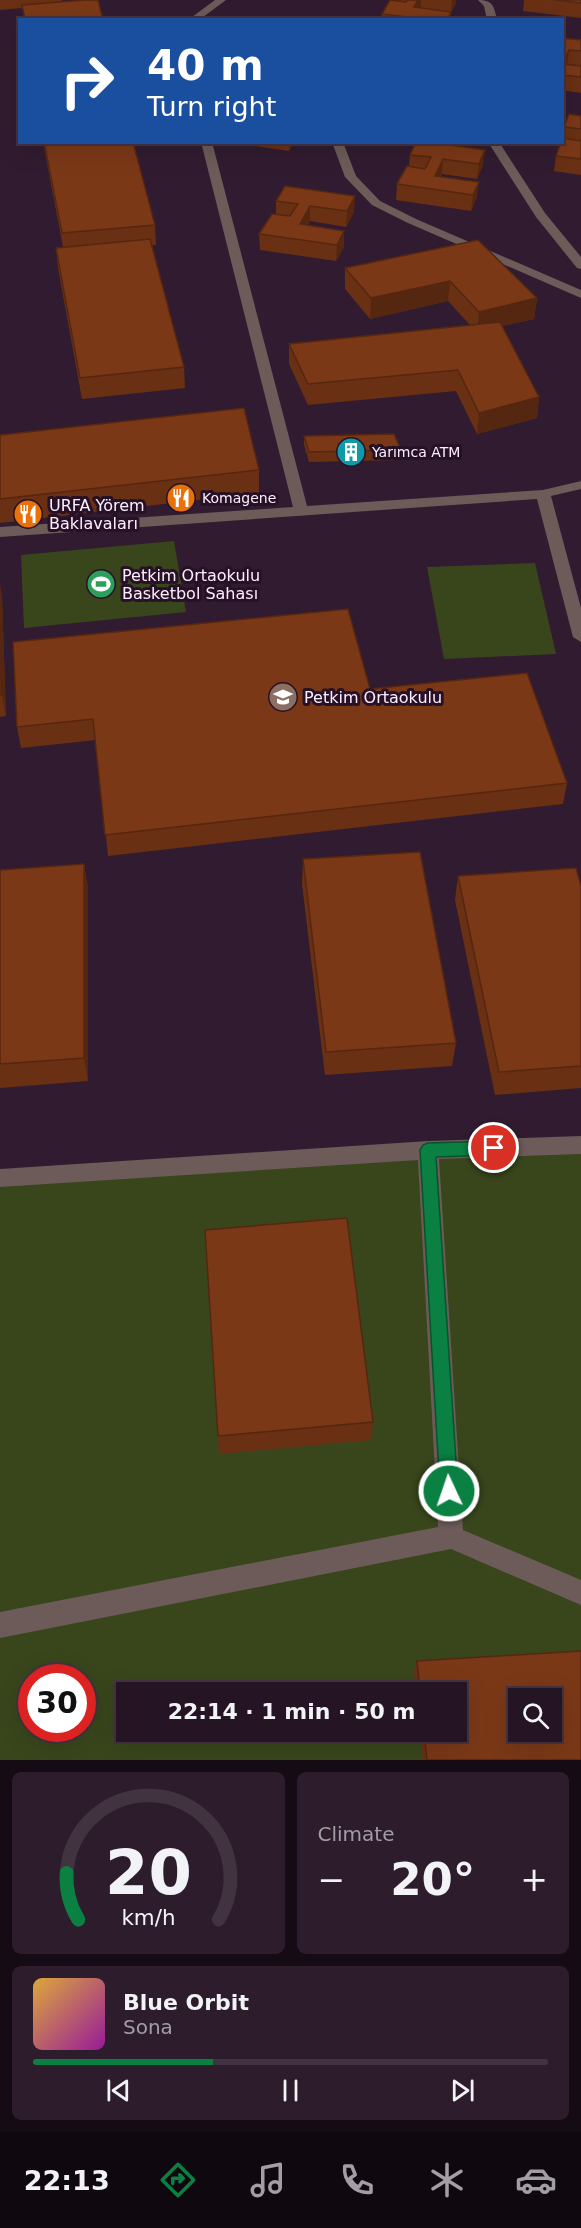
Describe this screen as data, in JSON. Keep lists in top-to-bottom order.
{
  "places": {
    "building": ["Yarımca ATM"],
    "restaurant": ["Komagene", "URFA Yörem Baklavaları"],
    "sports": ["Petkim Ortaokulu Basketbol Sahası"],
    "school or university": ["Petkim Ortaokulu"]
  },
  "page": {
    "turn": ["40 m", "Turn right"],
    "limit": "30",
    "trip": "22:14 · 1 min · 50 m",
    "tile": "Climate",
    "heat": ["−", "20°", "+"],
    "song": ["Blue Orbit", "Sona"],
    "tabs": "22:13",
    "gauge": ["20", "km/h"]
  }
}
